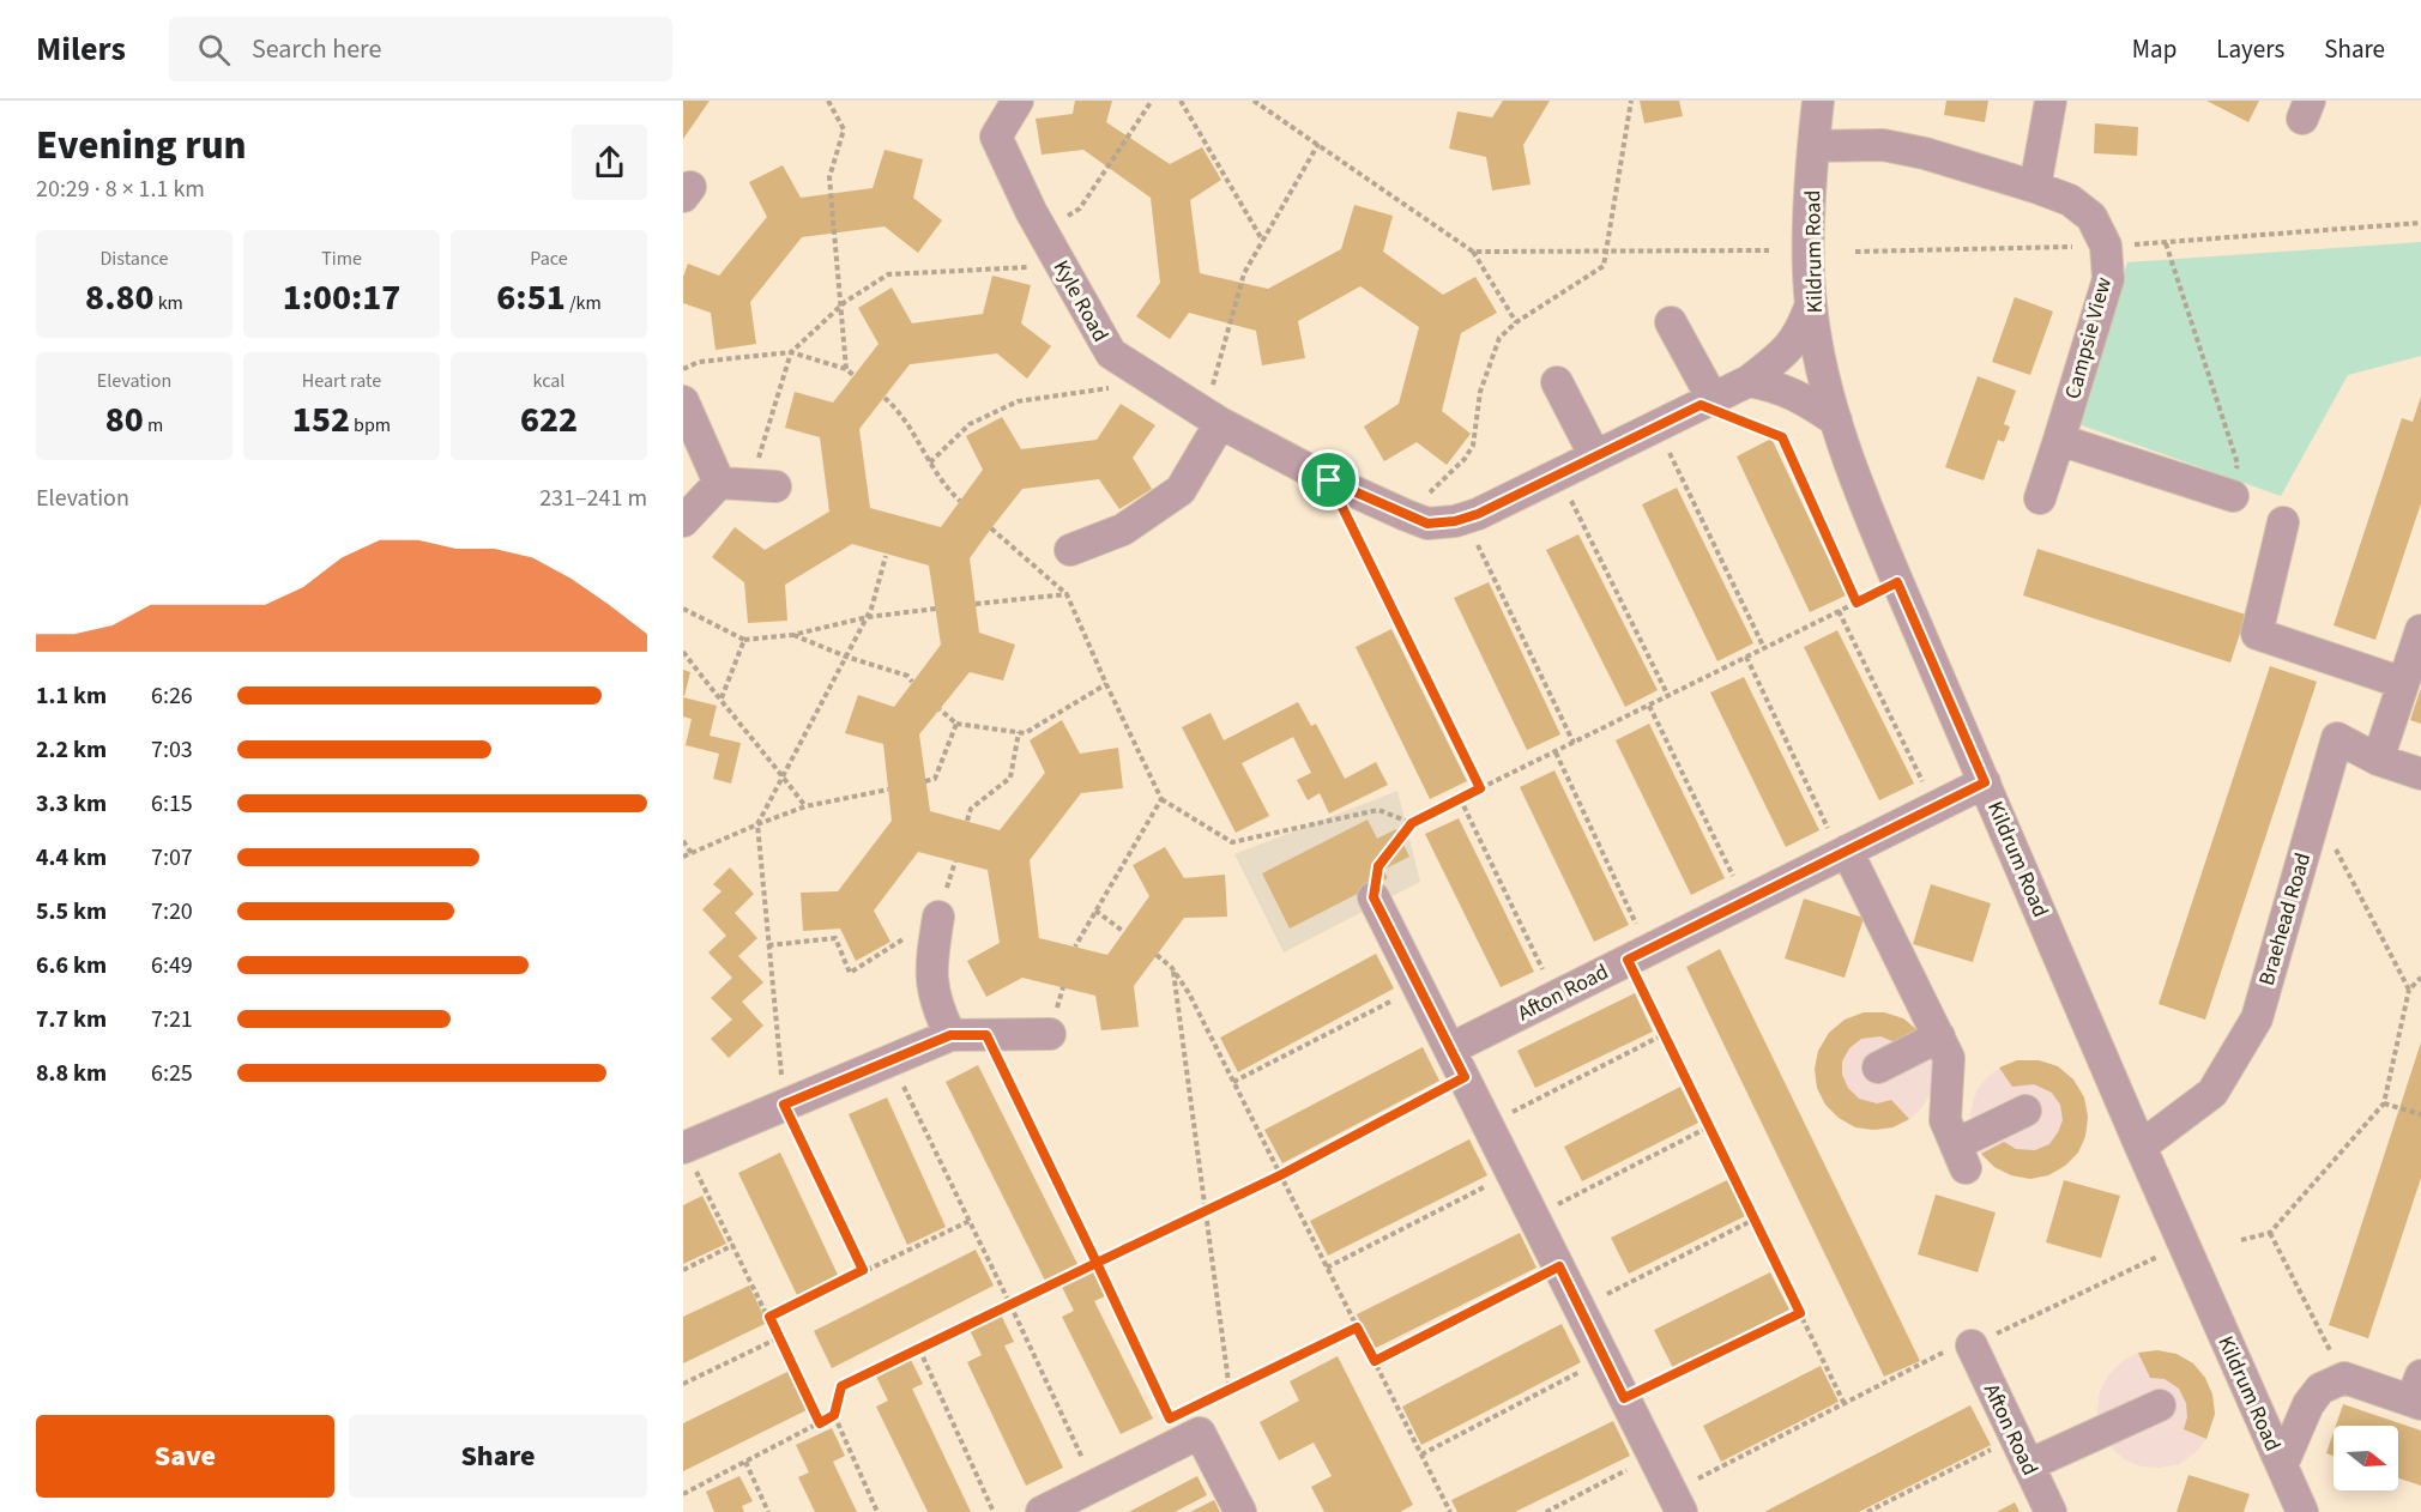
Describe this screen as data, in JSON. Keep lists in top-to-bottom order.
{
  "streets": {
    "street": [
      "Kildrum Road",
      "Kyle Road",
      "Campsie View",
      "Braehead Road",
      "Afton Road"
    ]
  },
  "crossings": [
    ["Kildrum Road", "Kyle Road"],
    ["Kildrum Road", "Campsie View"],
    ["Kildrum Road", "Braehead Road"],
    ["Kildrum Road", "Afton Road"]
  ],
  "north": "right",
  "page": {
    "header": "Milers",
    "search": "Search here",
    "nav": ["Map", "Layers", "Share"],
    "heading": ["Evening run", "20:29 · 8 × 1.1 km"],
    "stats": [
      ["Distance", "8.80 km"],
      ["Time", "1:00:17"],
      ["Pace", "6:51 /km"],
      ["Elevation", "80 m"],
      ["Heart rate", "152 bpm"],
      ["kcal", "622"]
    ],
    "chart": ["Elevation", "231–241 m"],
    "list": [
      {
        "name": "1.1 km",
        "note": "6:26"
      },
      {
        "name": "2.2 km",
        "note": "7:03"
      },
      {
        "name": "3.3 km",
        "note": "6:15"
      },
      {
        "name": "4.4 km",
        "note": "7:07"
      },
      {
        "name": "5.5 km",
        "note": "7:20"
      },
      {
        "name": "6.6 km",
        "note": "6:49"
      },
      {
        "name": "7.7 km",
        "note": "7:21"
      },
      {
        "name": "8.8 km",
        "note": "6:25"
      }
    ],
    "buttons": ["Save", "Share"]
  }
}
